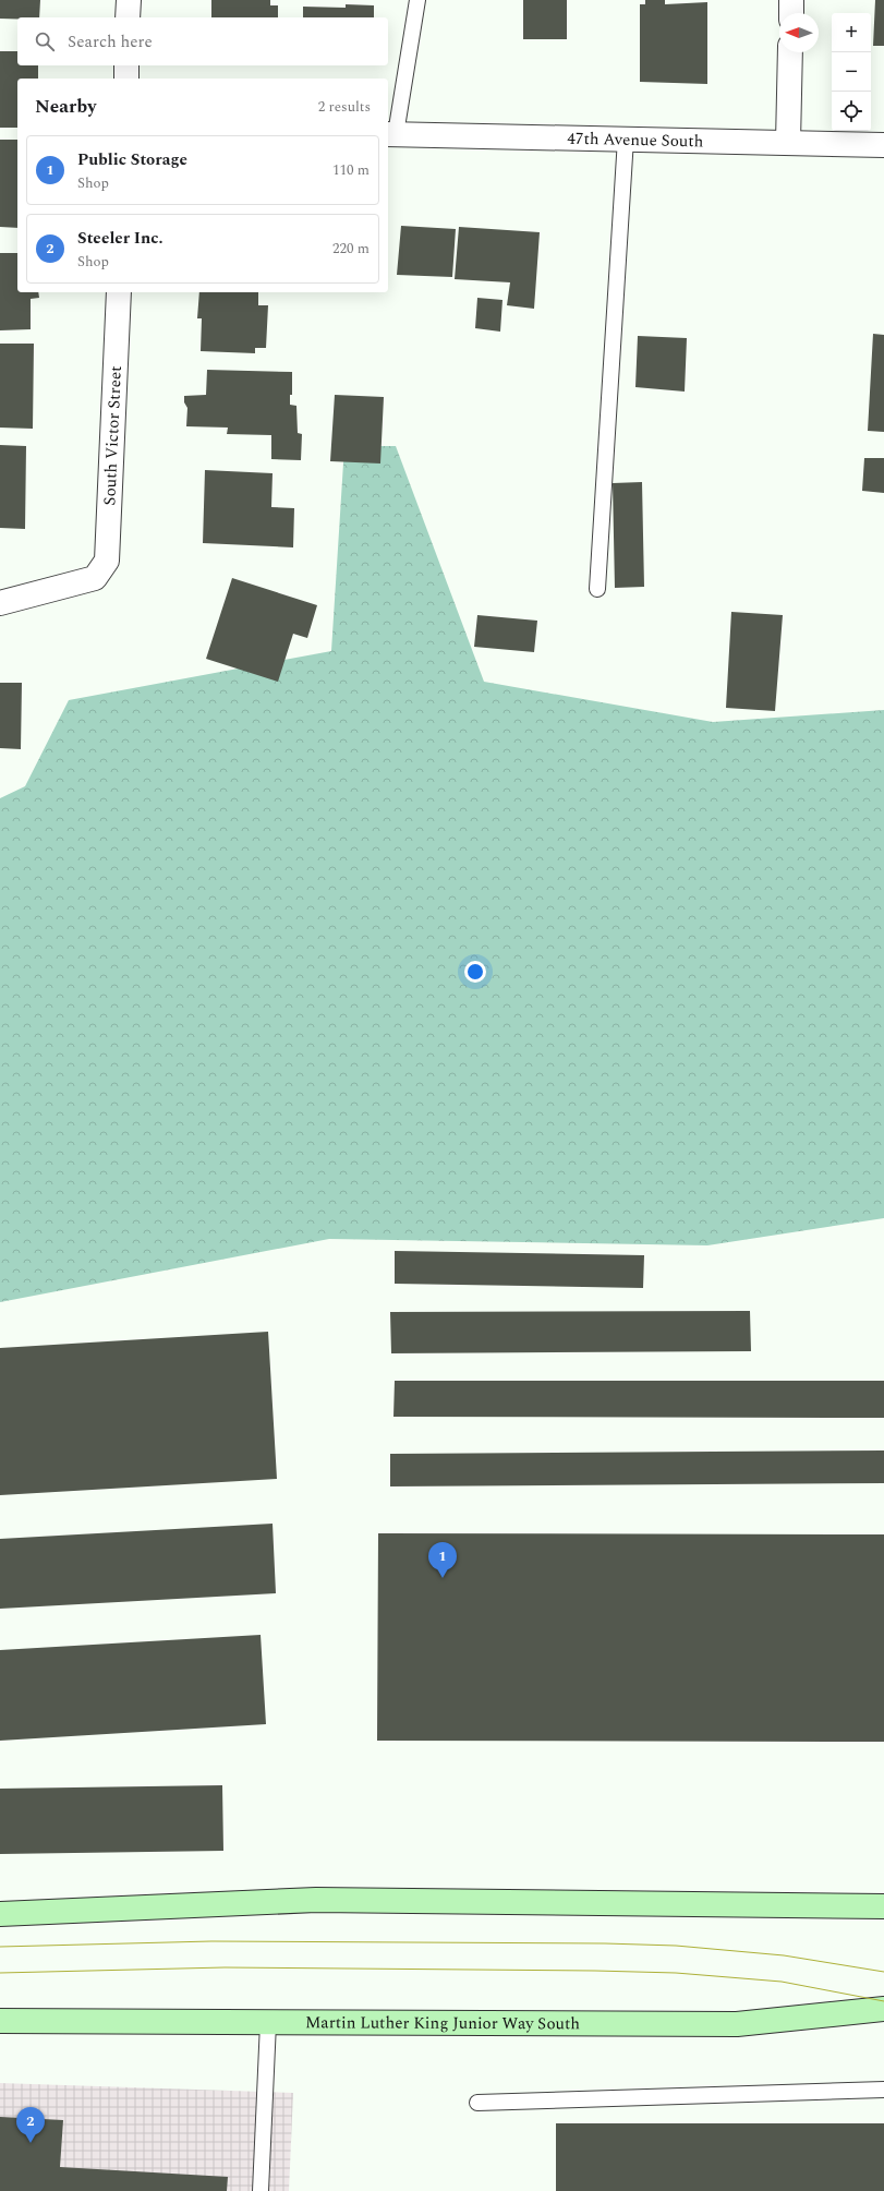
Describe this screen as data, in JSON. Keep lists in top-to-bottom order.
{
  "streets": {
    "main road": ["Martin Luther King Junior Way South"],
    "street": ["47th Avenue South", "South Victor Street"]
  },
  "north": "left",
  "page": {
    "map_buttons": ["+", "−"],
    "search": "Search here",
    "heading": ["Nearby", "2 results"],
    "list": [
      {
        "mark": "1",
        "name": "Public Storage",
        "note": "Shop",
        "value": "110 m"
      },
      {
        "mark": "2",
        "name": "Steeler Inc.",
        "note": "Shop",
        "value": "220 m"
      }
    ],
    "pins": ["1", "2"]
  }
}
